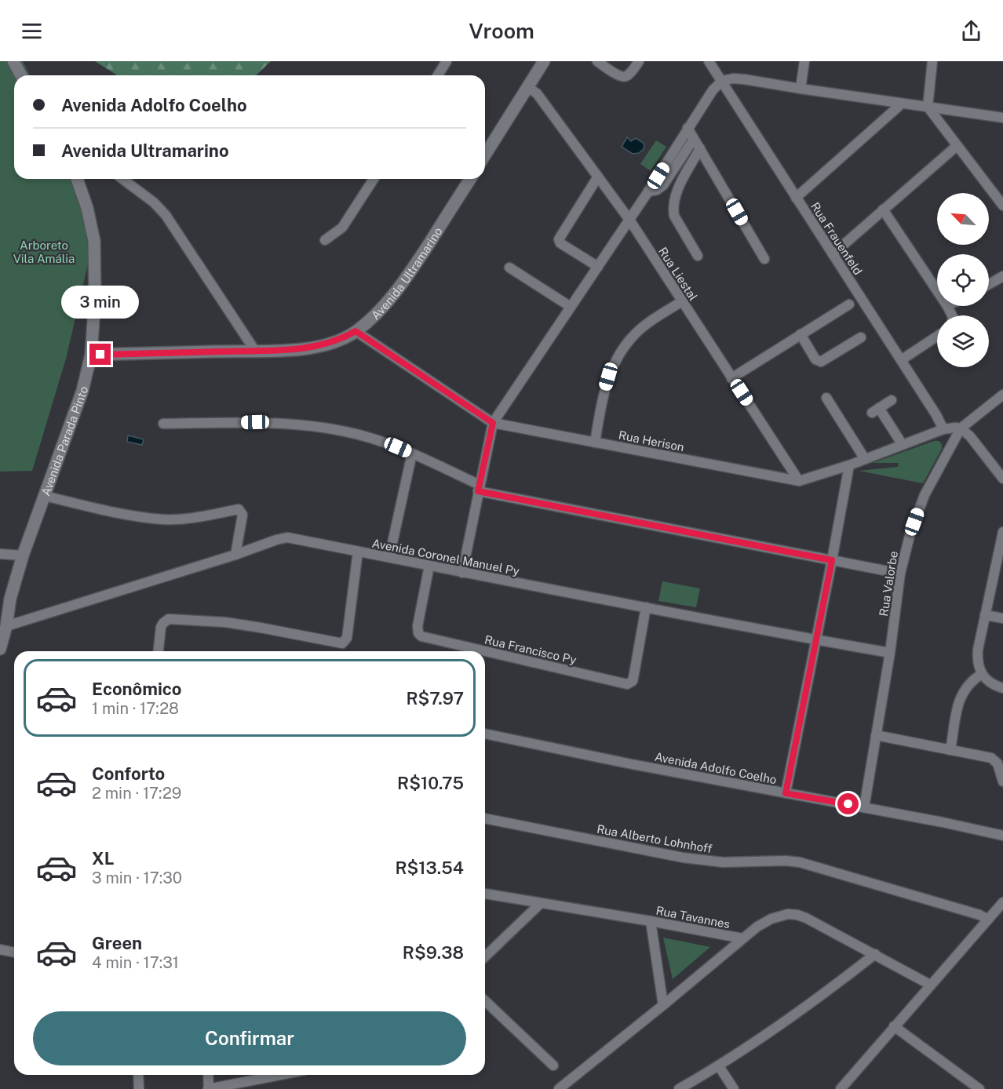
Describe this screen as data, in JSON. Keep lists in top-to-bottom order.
{
  "streets": {
    "street": [
      "Rua Frauenfeld",
      "Avenida Ultramarino",
      "Rua Liestal",
      "Avenida Parada Pinto",
      "Rua Herison",
      "Avenida Coronel Manuel Py",
      "Rua Valorbe",
      "Rua Francisco Py",
      "Avenida Adolfo Coelho",
      "Rua Alberto Lohnhoff",
      "Rua Tavannes"
    ]
  },
  "crossings": [
    ["Rua Frauenfeld", "Rua Herison"],
    ["Avenida Ultramarino", "Avenida Parada Pinto"],
    ["Avenida Ultramarino", "Rua Herison"],
    ["Rua Liestal", "Rua Herison"],
    ["Avenida Parada Pinto", "Avenida Coronel Manuel Py"],
    ["Rua Herison", "Rua Valorbe"],
    ["Avenida Coronel Manuel Py", "Rua Valorbe"],
    ["Avenida Coronel Manuel Py", "Rua Francisco Py"],
    ["Rua Valorbe", "Avenida Adolfo Coelho"]
  ],
  "parks": ["Arboreto Vila Amália"],
  "north": "top left",
  "page": {
    "header": "Vroom",
    "banner": ["Avenida Adolfo Coelho", "Avenida Ultramarino"],
    "bubble": "3 min",
    "list": [
      {
        "name": "Econômico",
        "note": "1 min · 17:28",
        "value": "R$7.97"
      },
      {
        "name": "Conforto",
        "note": "2 min · 17:29",
        "value": "R$10.75"
      },
      {
        "name": "XL",
        "note": "3 min · 17:30",
        "value": "R$13.54"
      },
      {
        "name": "Green",
        "note": "4 min · 17:31",
        "value": "R$9.38"
      }
    ],
    "buttons": "Confirmar"
  }
}
